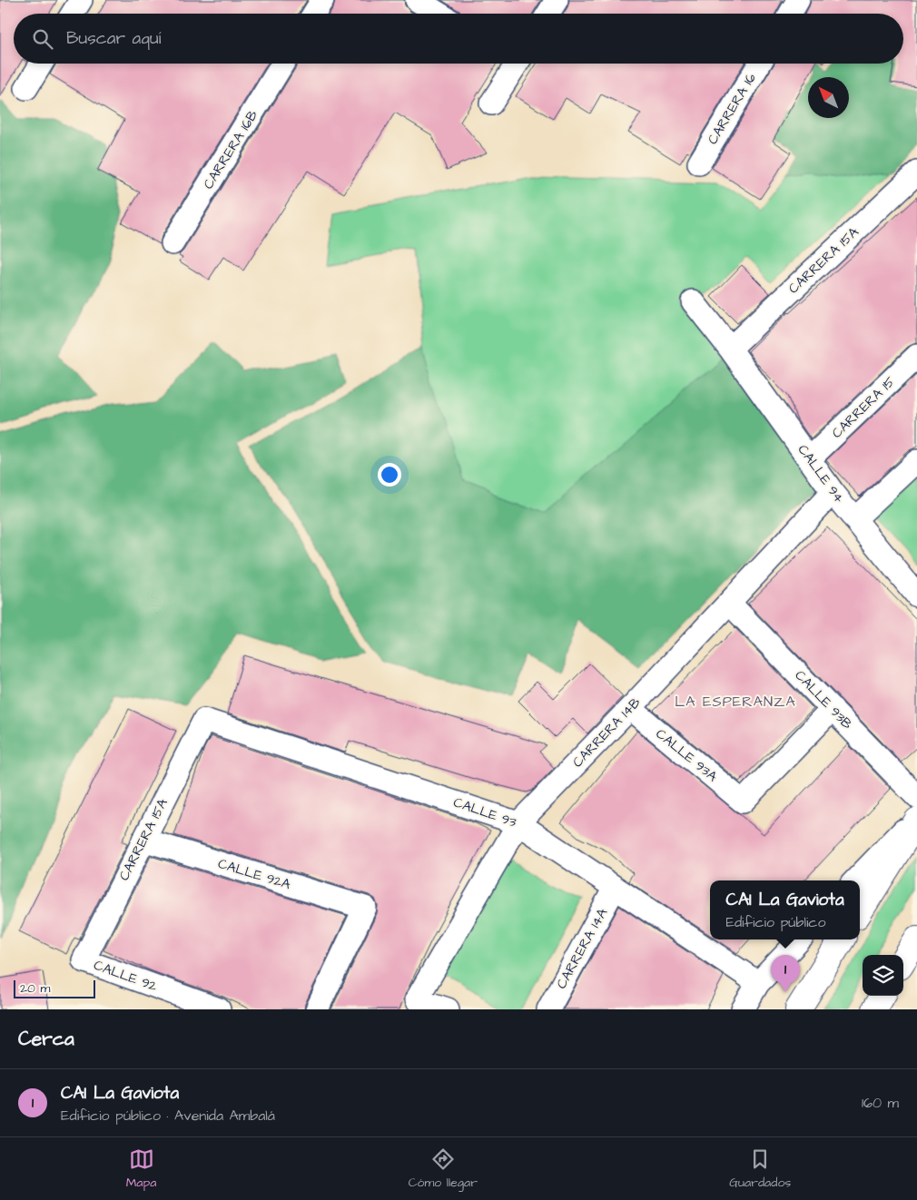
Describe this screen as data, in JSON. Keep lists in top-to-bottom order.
{
  "streets": {
    "street": [
      "CARRERA 16",
      "CARRERA 16B",
      "CARRERA 15A",
      "CARRERA 15",
      "CALLE 94",
      "CALLE 93B",
      "CARRERA 14B",
      "CALLE 93A",
      "CALLE 93",
      "CALLE 92A",
      "CARRERA 14A",
      "CALLE 92"
    ]
  },
  "crossings": [
    ["CARRERA 15A", "CALLE 94"],
    ["CARRERA 15A", "CALLE 93"],
    ["CARRERA 15A", "CALLE 92A"],
    ["CARRERA 15A", "CALLE 92"],
    ["CARRERA 15", "CALLE 94"],
    ["CALLE 94", "CARRERA 14B"],
    ["CALLE 93B", "CARRERA 14B"],
    ["CALLE 93B", "CALLE 93A"],
    ["CARRERA 14B", "CALLE 93A"],
    ["CARRERA 14B", "CALLE 93"],
    ["CALLE 93", "CARRERA 14A"]
  ],
  "districts": ["LA ESPERANZA"],
  "scale_bar": "20 m",
  "north": "top left",
  "page": {
    "search": "Buscar aquí",
    "popup": ["CAI La Gaviota", "Edificio público"],
    "pins": "1",
    "scale": "20 m",
    "heading": "Cerca",
    "list": [
      {
        "mark": "1",
        "name": "CAI La Gaviota",
        "note": "Edificio público · Avenida Ambalá",
        "value": "160 m"
      }
    ],
    "nav": ["Mapa", "Cómo llegar", "Guardados"]
  }
}
